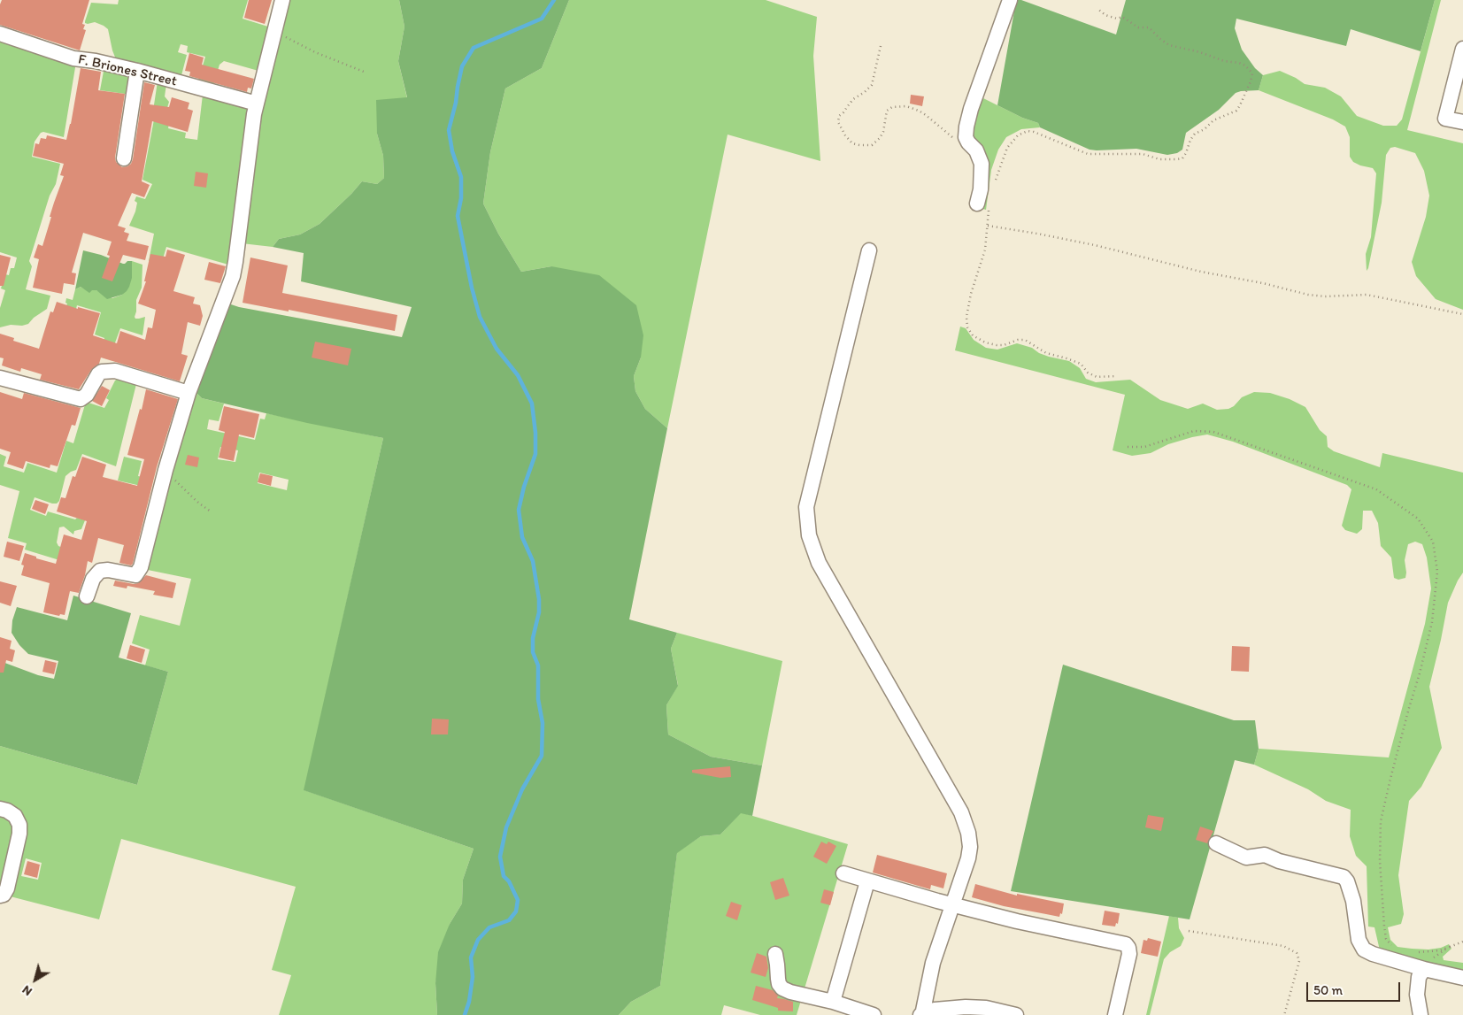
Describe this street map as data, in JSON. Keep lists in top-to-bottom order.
{
  "streets": {
    "street": ["F. Briones Street"]
  },
  "scale_bar": "50 m",
  "north": "bottom left"
}
